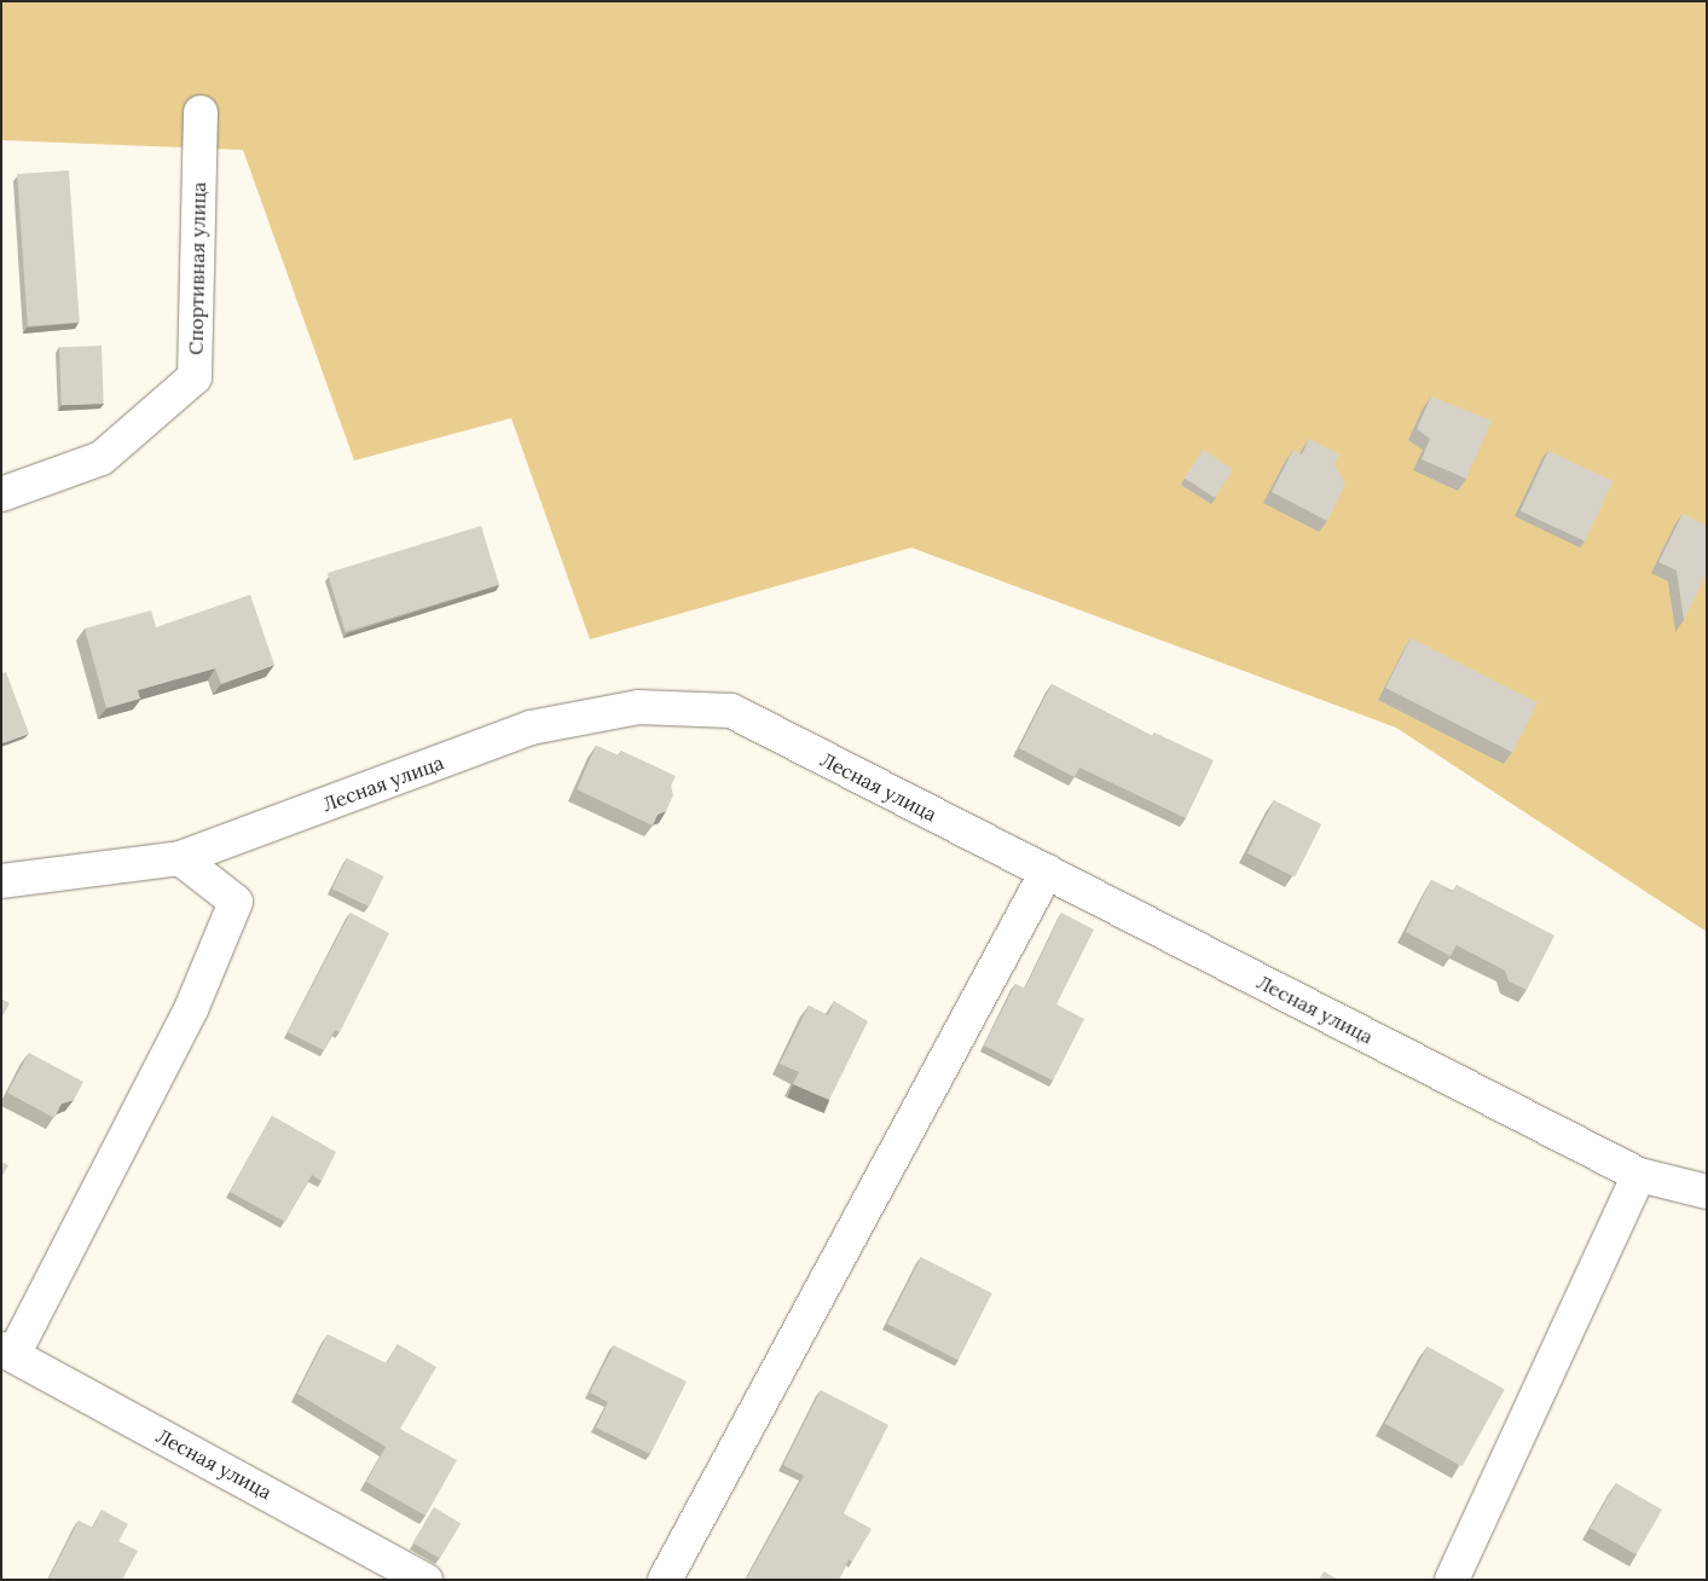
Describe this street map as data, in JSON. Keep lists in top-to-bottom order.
{
  "streets": {
    "street": ["Спортивная улица", "Лесная улица"]
  }
}
